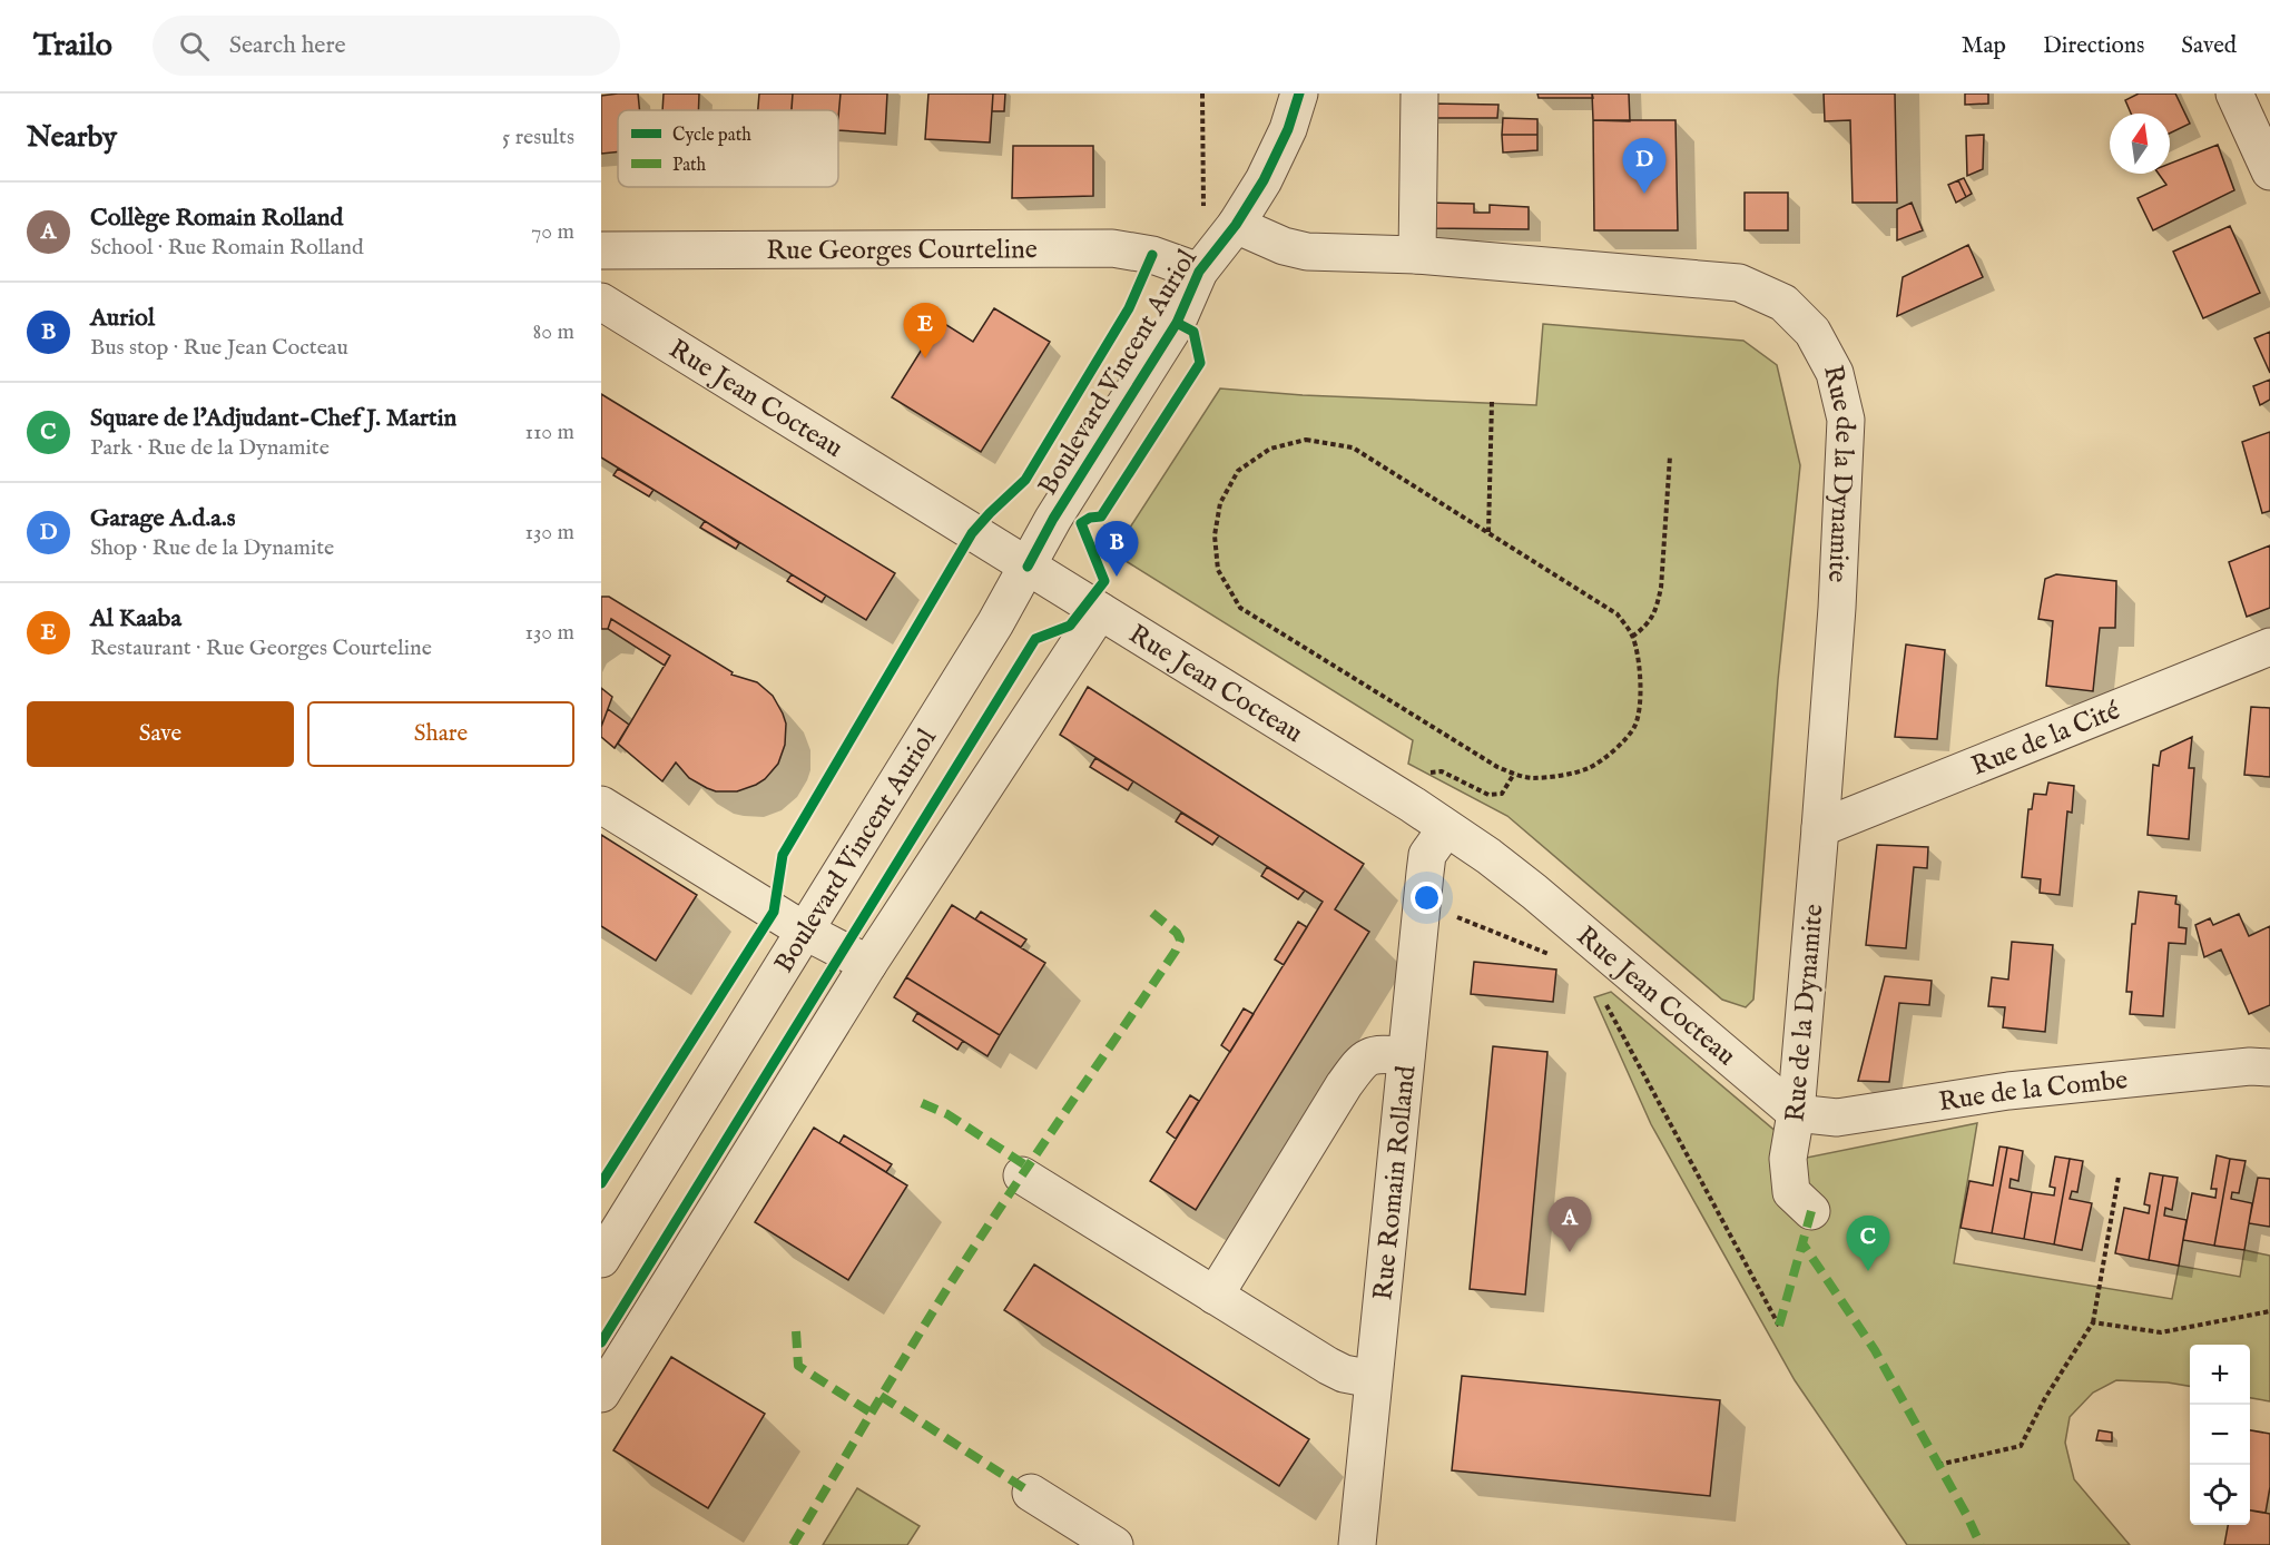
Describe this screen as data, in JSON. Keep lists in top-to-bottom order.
{
  "streets": {
    "street": [
      "Rue Georges Courteline",
      "Boulevard Vincent Auriol",
      "Rue Jean Cocteau",
      "Rue de la Dynamite",
      "Rue de la Cité",
      "Rue de la Combe",
      "Rue Romain Rolland"
    ]
  },
  "crossings": [
    ["Rue Georges Courteline", "Boulevard Vincent Auriol"],
    ["Boulevard Vincent Auriol", "Rue Jean Cocteau"],
    ["Boulevard Vincent Auriol", "Rue de la Dynamite"],
    ["Rue Jean Cocteau", "Rue de la Dynamite"],
    ["Rue Jean Cocteau", "Rue de la Combe"],
    ["Rue Jean Cocteau", "Rue Romain Rolland"],
    ["Rue de la Dynamite", "Rue de la Cité"],
    ["Rue de la Dynamite", "Rue de la Combe"]
  ],
  "legend": ["Cycle path", "Path"],
  "north": "top",
  "page": {
    "header": "Trailo",
    "search": "Search here",
    "nav": ["Map", "Directions", "Saved"],
    "heading": ["Nearby", "5 results"],
    "pins": [
      "D",
      "E",
      "B",
      "A",
      "C"
    ],
    "list": [
      {
        "mark": "A",
        "name": "Collège Romain Rolland",
        "note": "School · Rue Romain Rolland",
        "value": "70 m"
      },
      {
        "mark": "B",
        "name": "Auriol",
        "note": "Bus stop · Rue Jean Cocteau",
        "value": "80 m"
      },
      {
        "mark": "C",
        "name": "Square de l'Adjudant-Chef J. Martin",
        "note": "Park · Rue de la Dynamite",
        "value": "110 m"
      },
      {
        "mark": "D",
        "name": "Garage A.d.a.s",
        "note": "Shop · Rue de la Dynamite",
        "value": "130 m"
      },
      {
        "mark": "E",
        "name": "Al Kaaba",
        "note": "Restaurant · Rue Georges Courteline",
        "value": "130 m"
      }
    ],
    "buttons": ["Save", "Share"],
    "map_buttons": ["+", "−"]
  }
}
